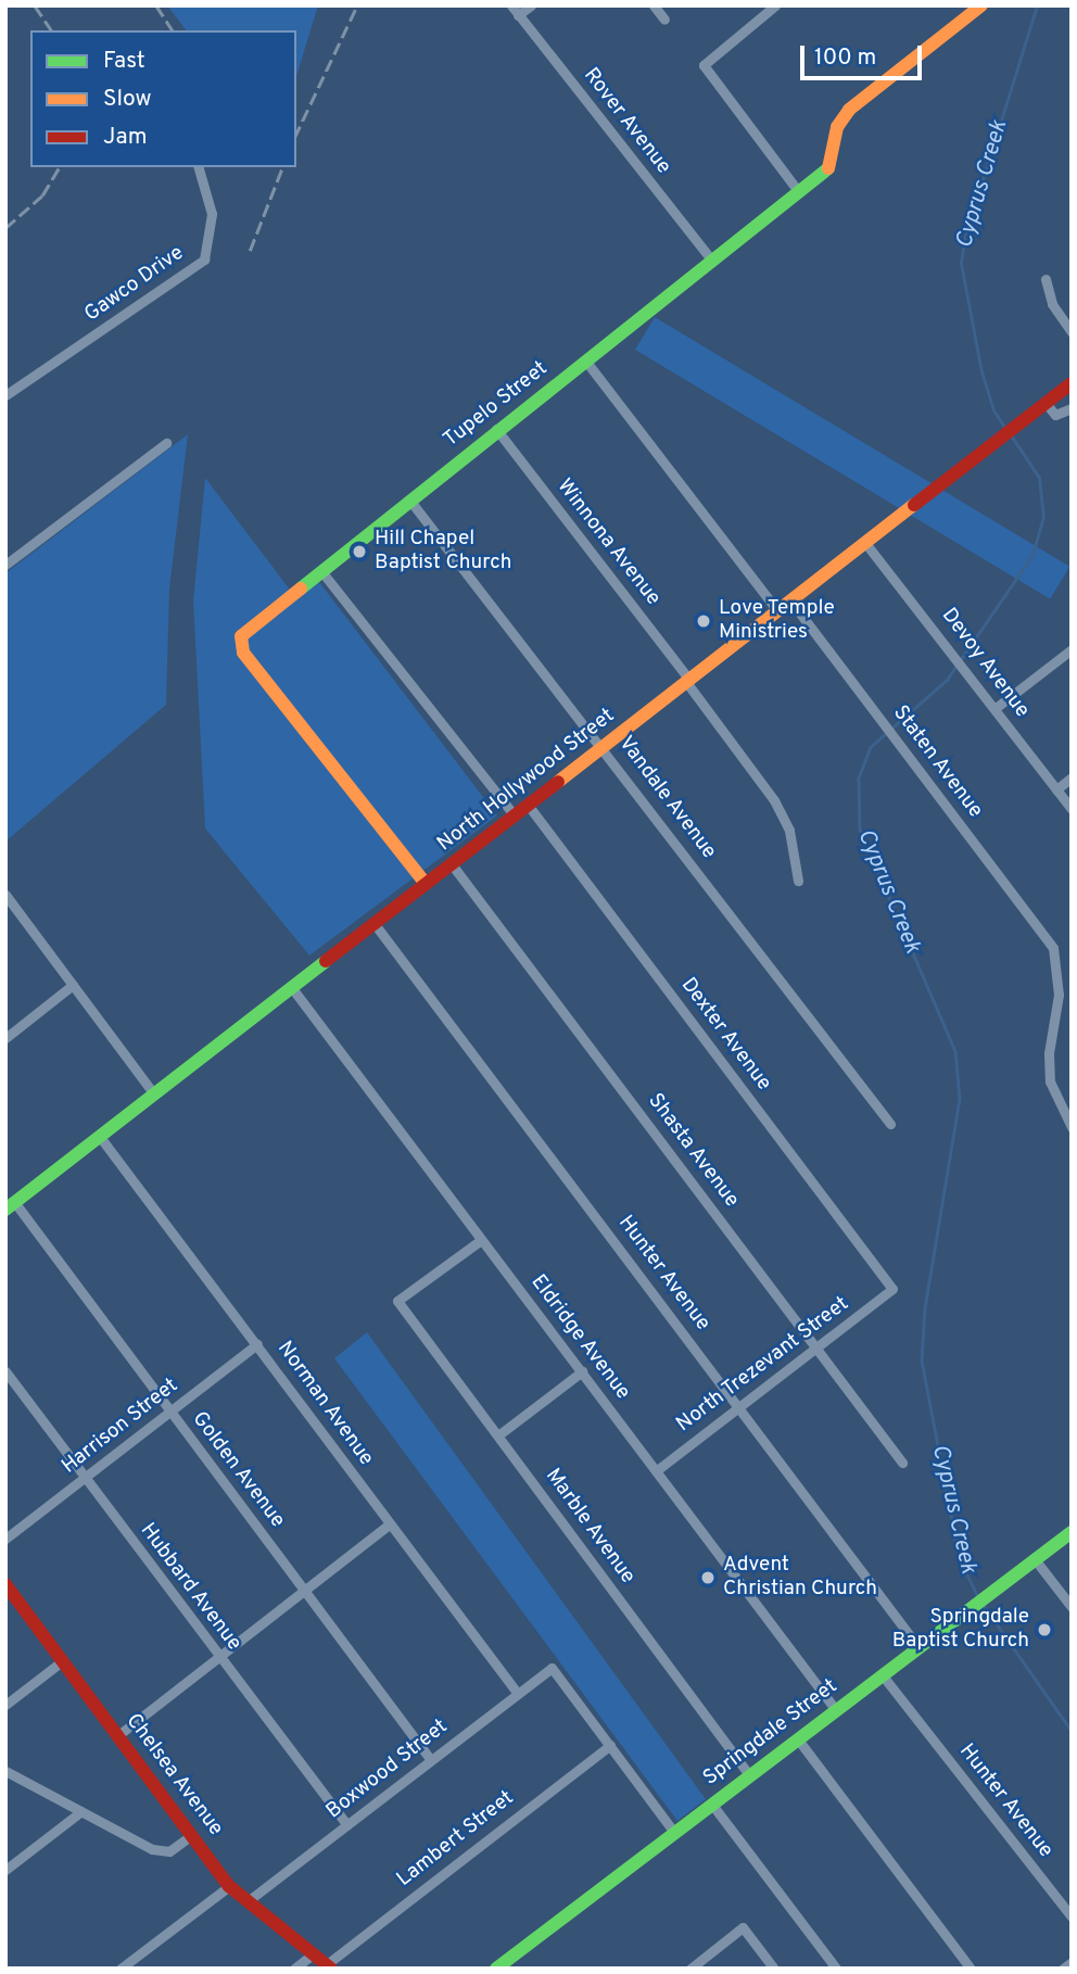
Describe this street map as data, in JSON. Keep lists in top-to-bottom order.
{
  "streets": {
    "street": [
      "Rover Avenue",
      "Gawco Drive",
      "Tupelo Street",
      "Winnona Avenue",
      "Devoy Avenue",
      "Staten Avenue",
      "North Hollywood Street",
      "Vandale Avenue",
      "Dexter Avenue",
      "Shasta Avenue",
      "Hunter Avenue",
      "Eldridge Avenue",
      "North Trezevant Street",
      "Norman Avenue",
      "Harrison Street",
      "Golden Avenue",
      "Marble Avenue",
      "Hubbard Avenue",
      "Springdale Street",
      "Boxwood Street",
      "Chelsea Avenue",
      "Lambert Street"
    ]
  },
  "crossings": [
    ["Rover Avenue", "Tupelo Street"],
    ["Tupelo Street", "Winnona Avenue"],
    ["Tupelo Street", "North Hollywood Street"],
    ["Tupelo Street", "Vandale Avenue"],
    ["Winnona Avenue", "North Hollywood Street"],
    ["Devoy Avenue", "North Hollywood Street"],
    ["Staten Avenue", "North Hollywood Street"],
    ["North Hollywood Street", "Vandale Avenue"],
    ["North Hollywood Street", "Dexter Avenue"],
    ["North Hollywood Street", "Shasta Avenue"],
    ["North Hollywood Street", "Hunter Avenue"],
    ["North Hollywood Street", "Eldridge Avenue"],
    ["North Hollywood Street", "Norman Avenue"],
    ["North Hollywood Street", "Golden Avenue"],
    ["Dexter Avenue", "North Trezevant Street"],
    ["Shasta Avenue", "North Trezevant Street"],
    ["Hunter Avenue", "North Trezevant Street"],
    ["Hunter Avenue", "Springdale Street"],
    ["Eldridge Avenue", "North Trezevant Street"],
    ["Eldridge Avenue", "Marble Avenue"],
    ["Eldridge Avenue", "Springdale Street"],
    ["Norman Avenue", "Harrison Street"],
    ["Norman Avenue", "Boxwood Street"],
    ["Harrison Street", "Golden Avenue"],
    ["Harrison Street", "Hubbard Avenue"],
    ["Golden Avenue", "Boxwood Street"],
    ["Marble Avenue", "Springdale Street"],
    ["Hubbard Avenue", "Boxwood Street"],
    ["Boxwood Street", "Chelsea Avenue"],
    ["Boxwood Street", "Lambert Street"],
    ["Chelsea Avenue", "Lambert Street"]
  ],
  "water": ["Cyprus Creek"],
  "places": [
    "Hill Chapel Baptist Church",
    "Love Temple Ministries",
    "Advent Christian Church",
    "Springdale Baptist Church"
  ],
  "legend": ["Fast", "Slow", "Jam"],
  "scale_bar": "100 m"
}
